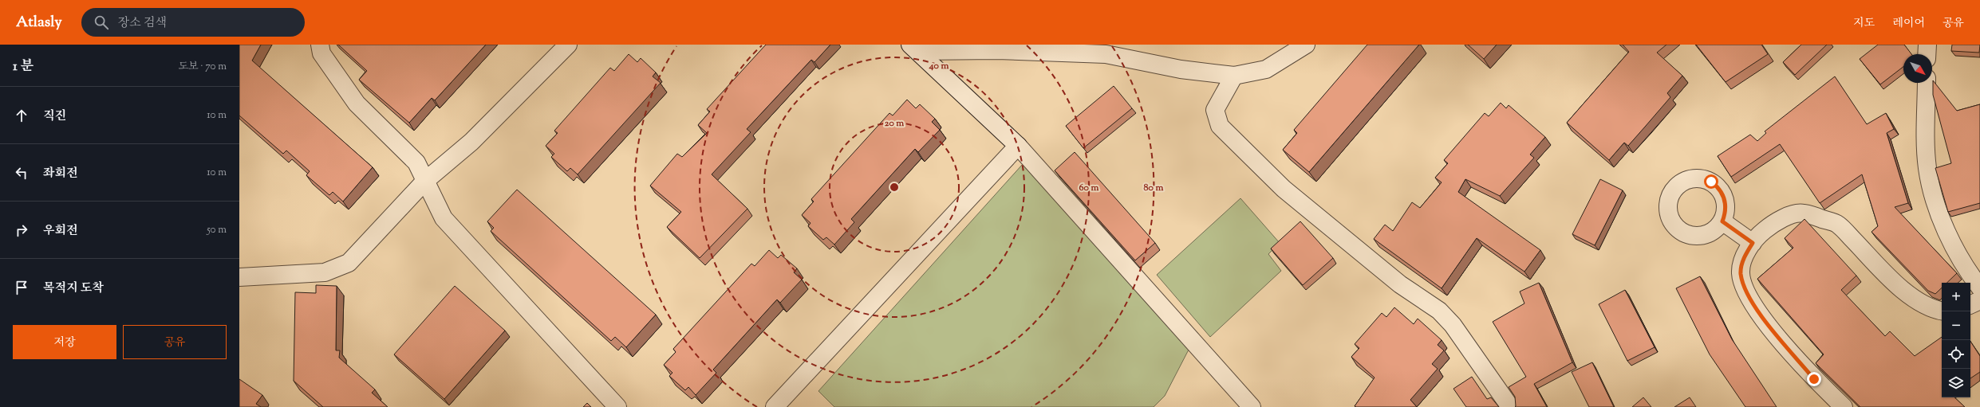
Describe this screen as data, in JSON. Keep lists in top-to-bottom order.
{
  "north": "bottom right",
  "page": {
    "header": "Atlasly",
    "search": "장소 검색",
    "nav": ["지도", "레이어", "공유"],
    "heading": ["1 분", "도보 · 70 m"],
    "list": [
      ["직진", "10 m"],
      ["좌회전", "10 m"],
      ["우회전", "50 m"],
      "목적지 도착"
    ],
    "map_buttons": ["+", "−"],
    "buttons": ["저장", "공유"]
  },
  "rings": [
    "40 m",
    "20 m",
    "60 m",
    "80 m"
  ]
}
